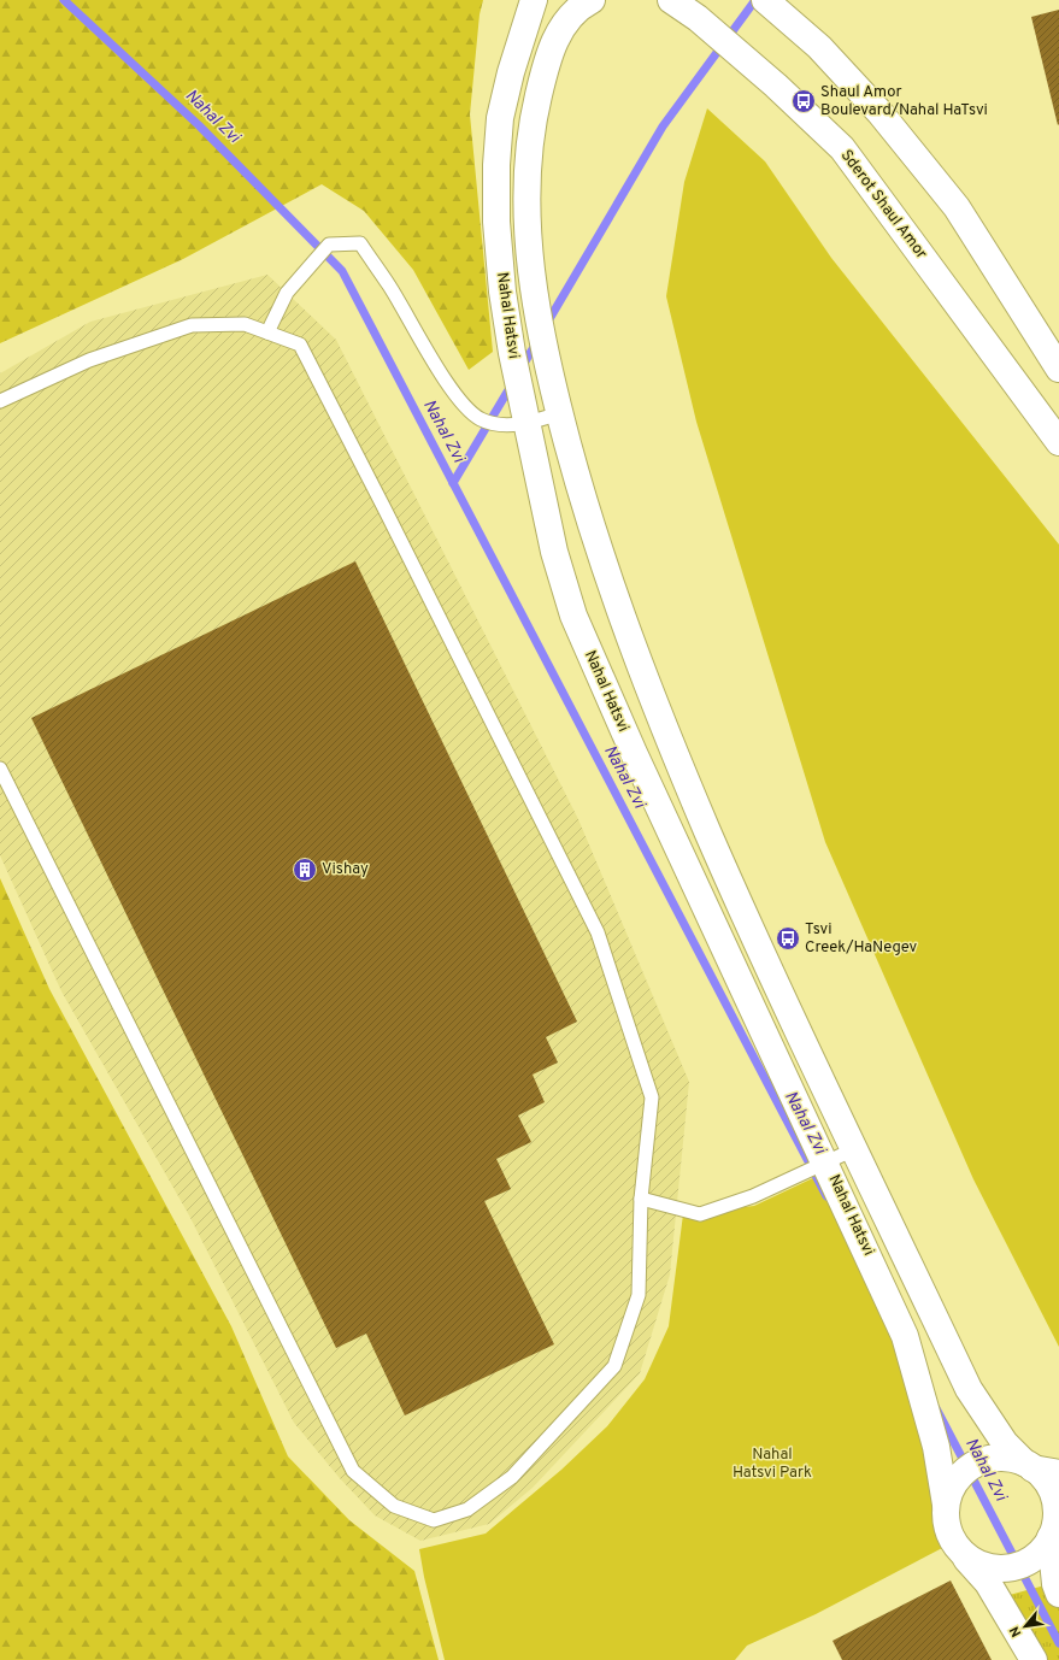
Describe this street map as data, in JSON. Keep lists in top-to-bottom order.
{
  "streets": {
    "street": ["Sderot Shaul Amor", "Nahal Hatsvi"]
  },
  "water": ["Nahal Zvi"],
  "parks": ["Nahal Hatsvi Park"],
  "places": {
    "bus stop": ["Shaul Amor Boulevard/Nahal HaTsvi", "Tsvi Creek/HaNegev"],
    "building": ["Vishay"]
  },
  "north": "bottom left"
}
